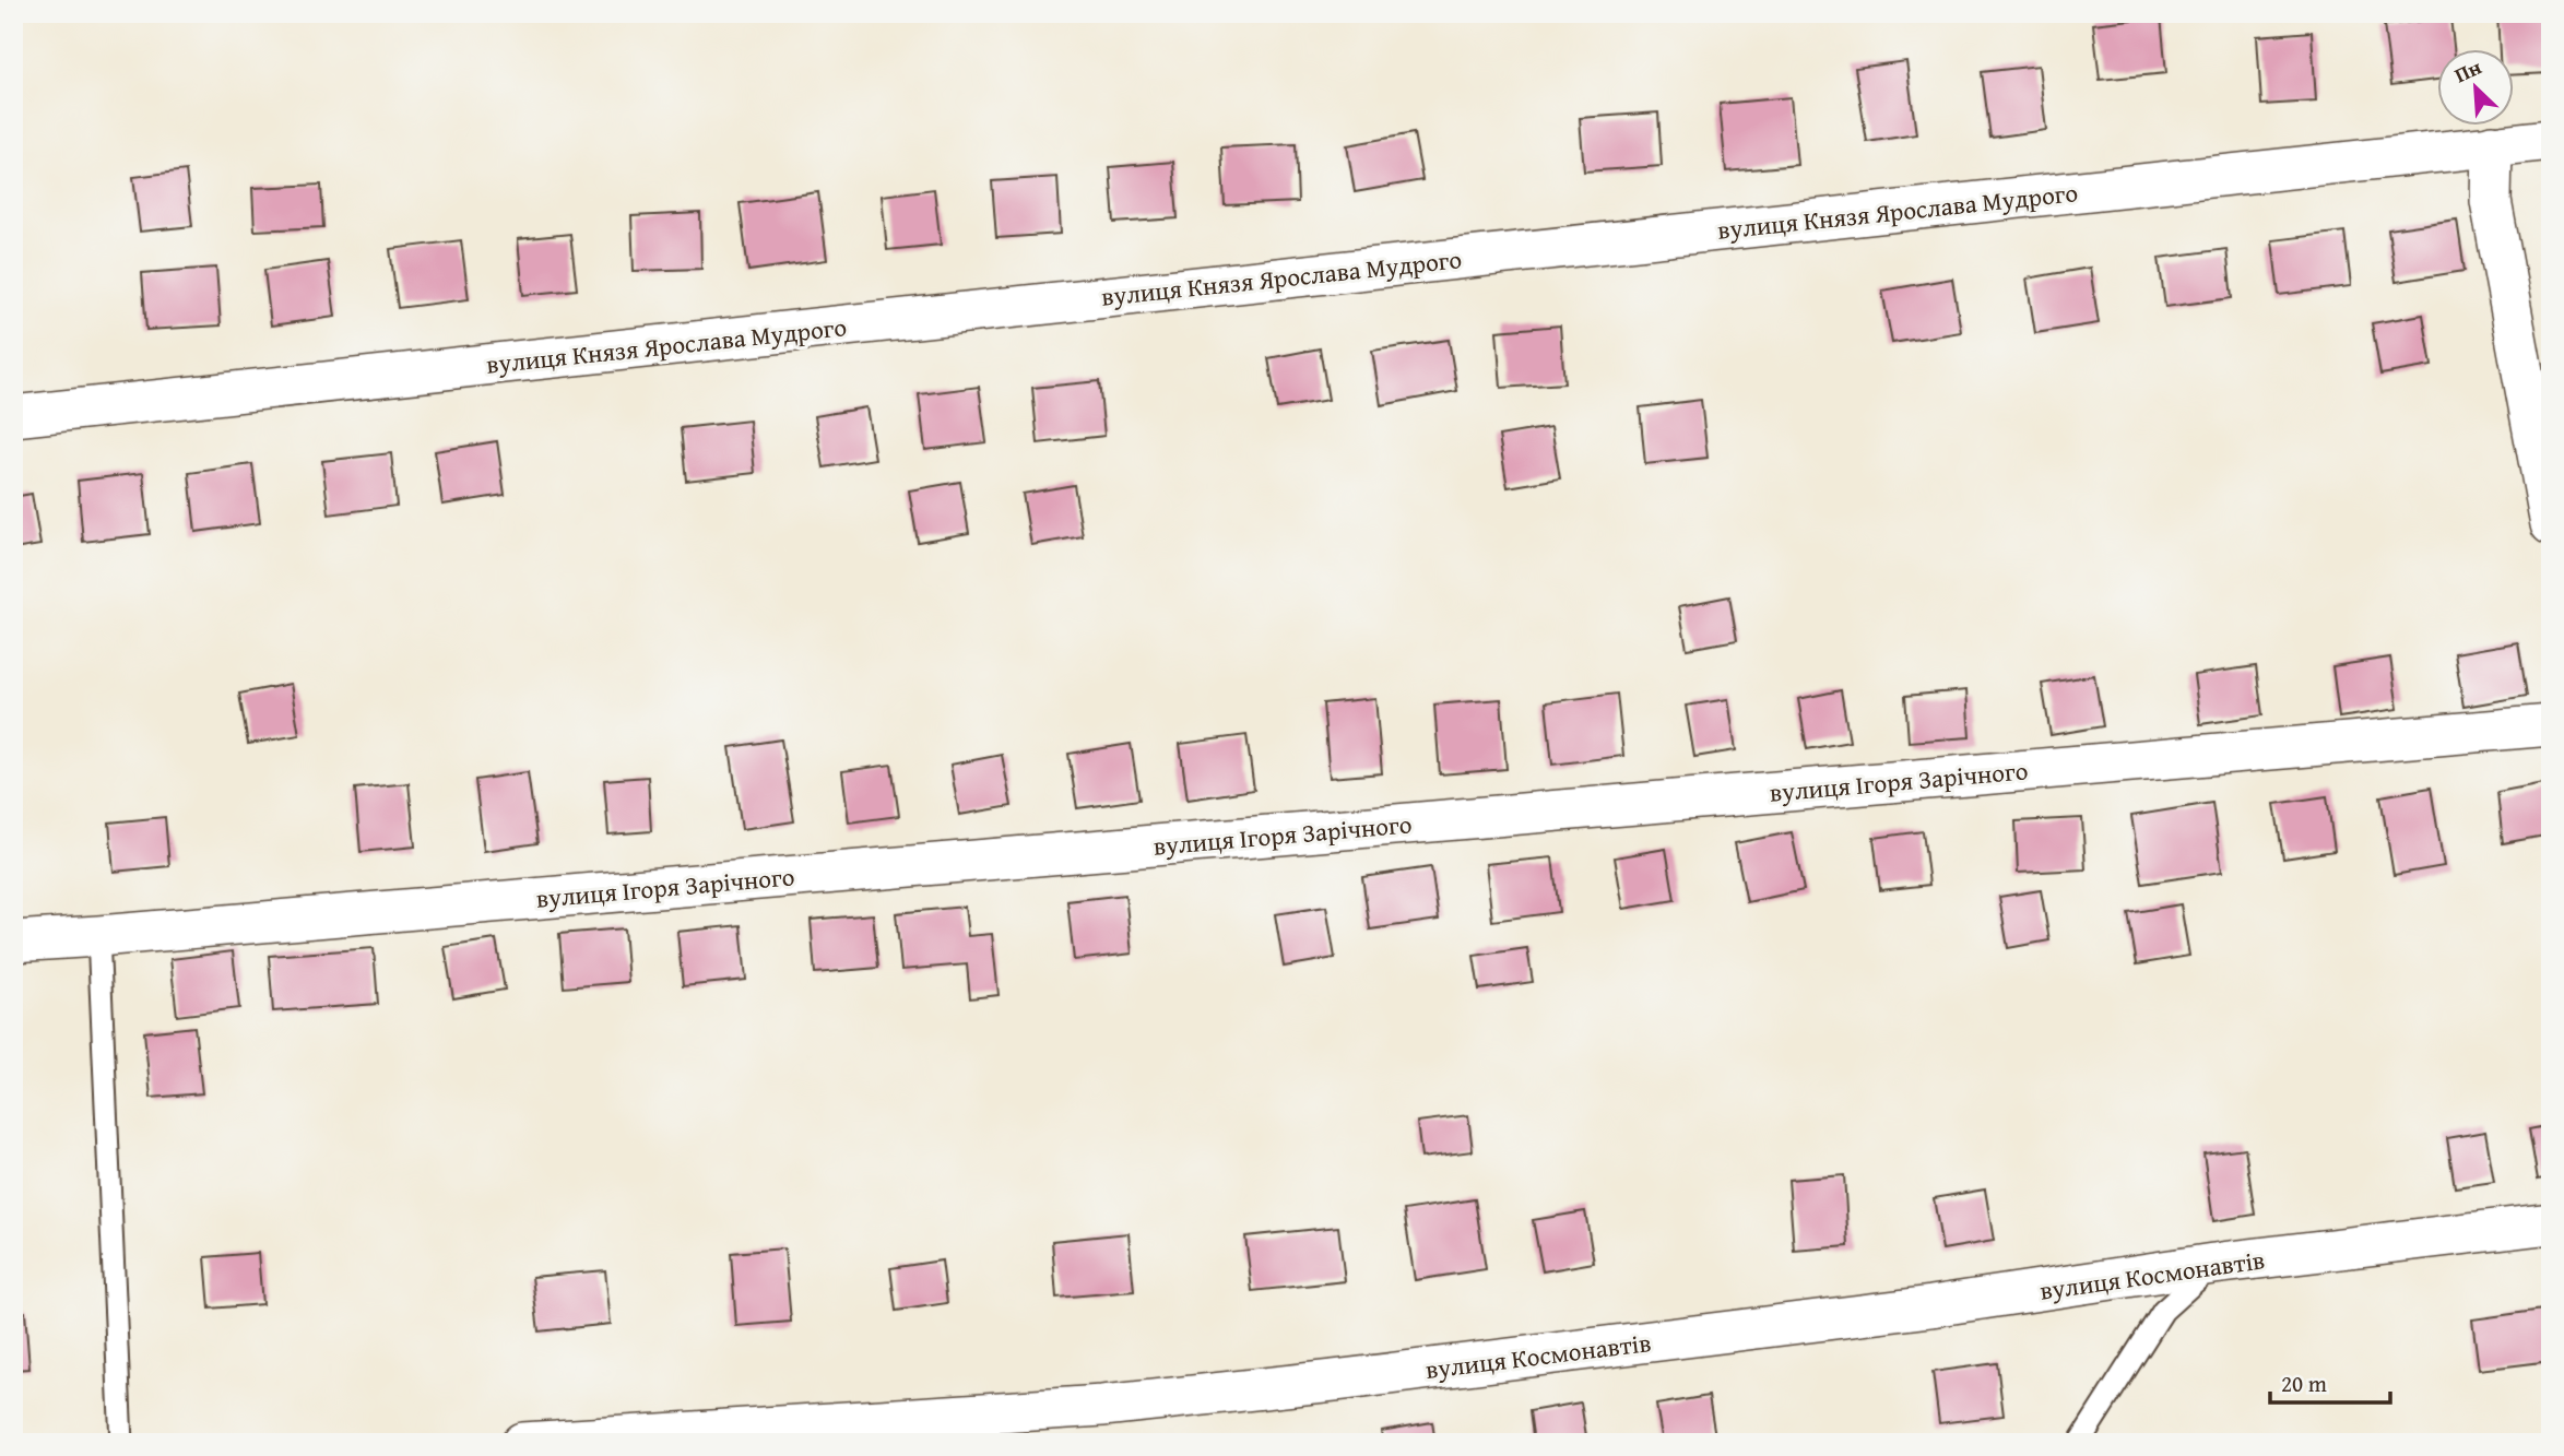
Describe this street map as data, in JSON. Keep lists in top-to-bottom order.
{
  "streets": {
    "street": ["вулиця Князя Ярослава Мудрого", "вулиця Ігоря Зарічного", "вулиця Космонавтів"]
  },
  "scale_bar": "20 m",
  "north": "top left"
}
